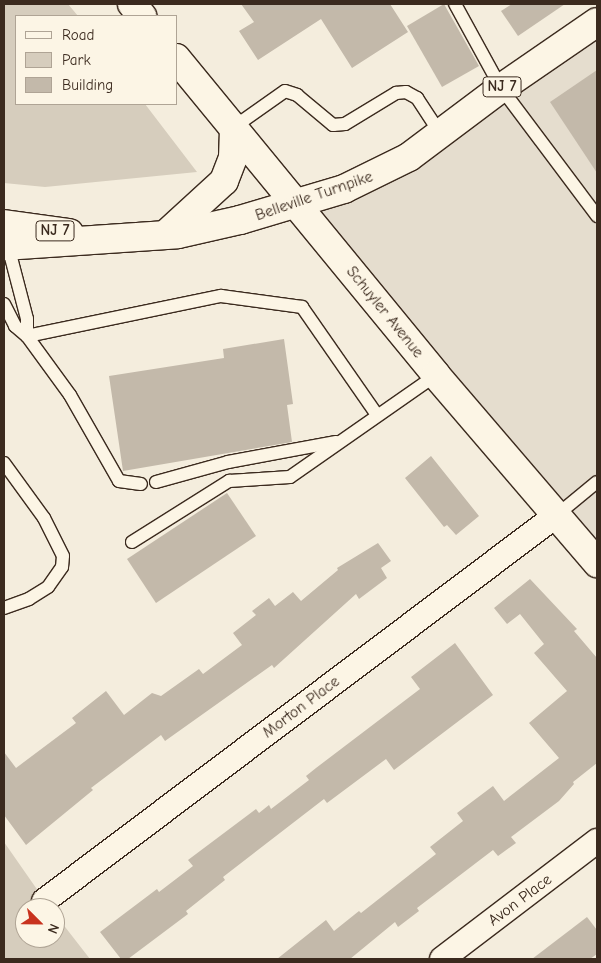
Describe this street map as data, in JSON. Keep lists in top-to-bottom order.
{
  "streets": {
    "main road": ["NJ 7", "Belleville Turnpike", "Schuyler Avenue"],
    "street": ["Morton Place", "Avon Place"]
  },
  "crossings": [
    ["Belleville Turnpike", "Schuyler Avenue"],
    ["Schuyler Avenue", "Morton Place"]
  ],
  "legend": ["Road", "Park", "Building"],
  "north": "bottom right"
}
